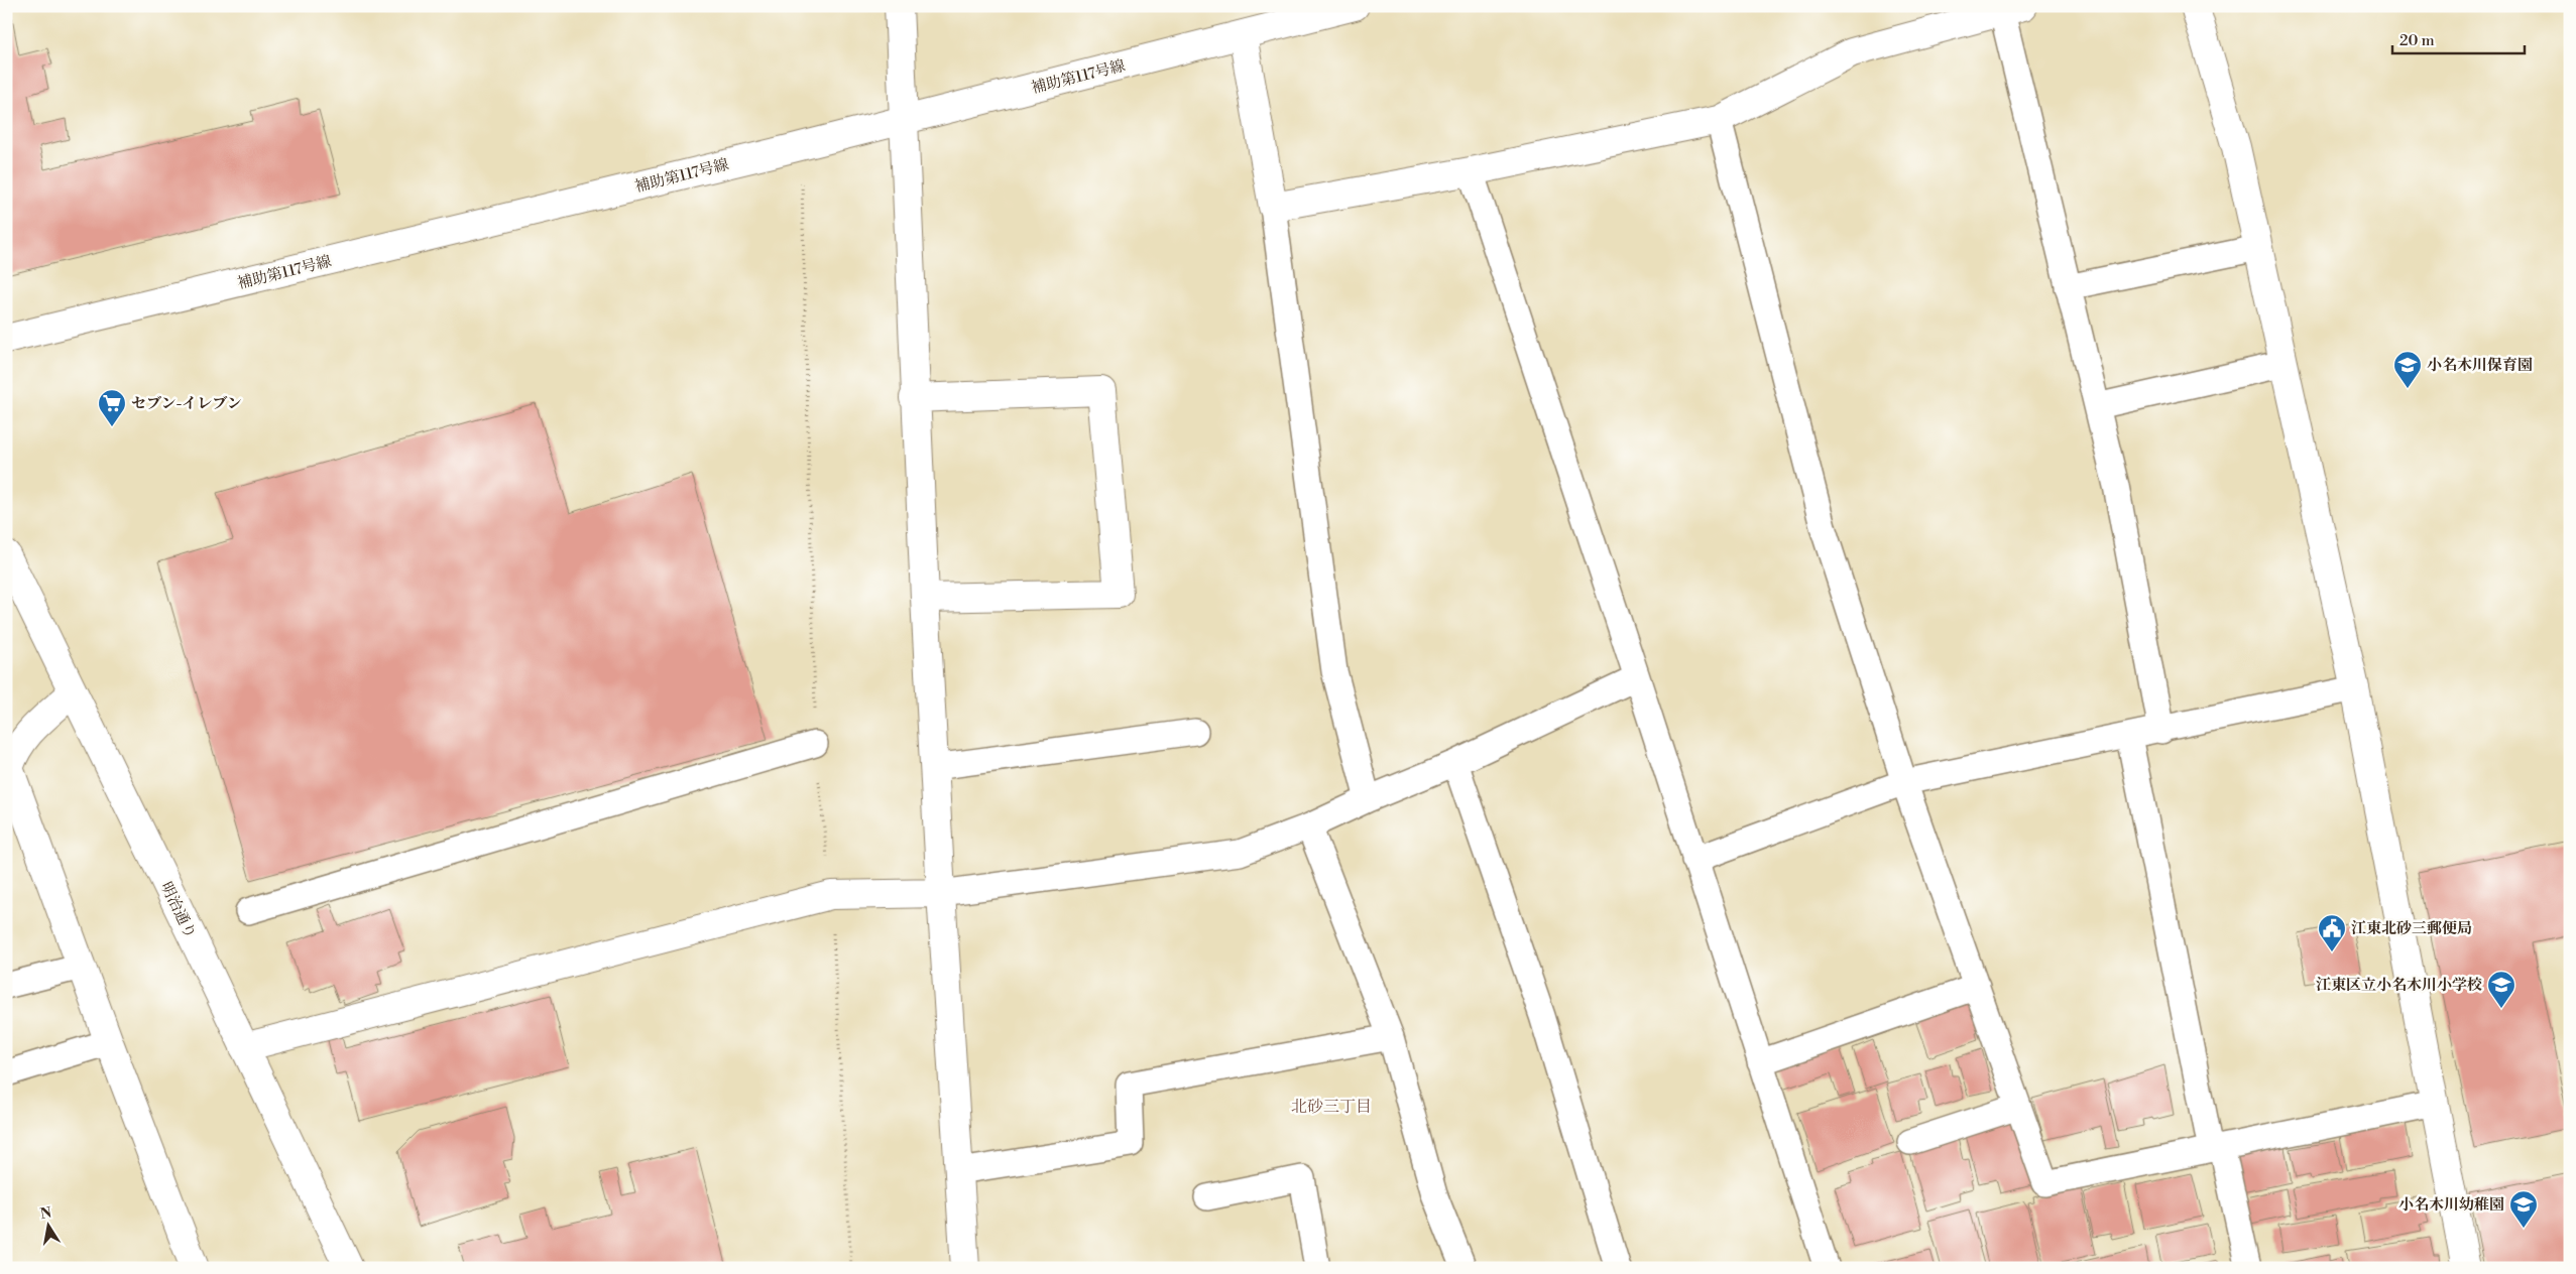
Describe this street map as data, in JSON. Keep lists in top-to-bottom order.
{
  "streets": {
    "street": ["補助第117号線", "明治通り"]
  },
  "districts": ["北砂三丁目"],
  "places": {
    "school or university": ["小名木川保育園", "江東区立小名木川小学校", "小名木川幼稚園"],
    "supermarket": ["セブン-イレブン"],
    "public building": ["江東北砂三郵便局"]
  },
  "scale_bar": "20 m",
  "north": "top"
}
